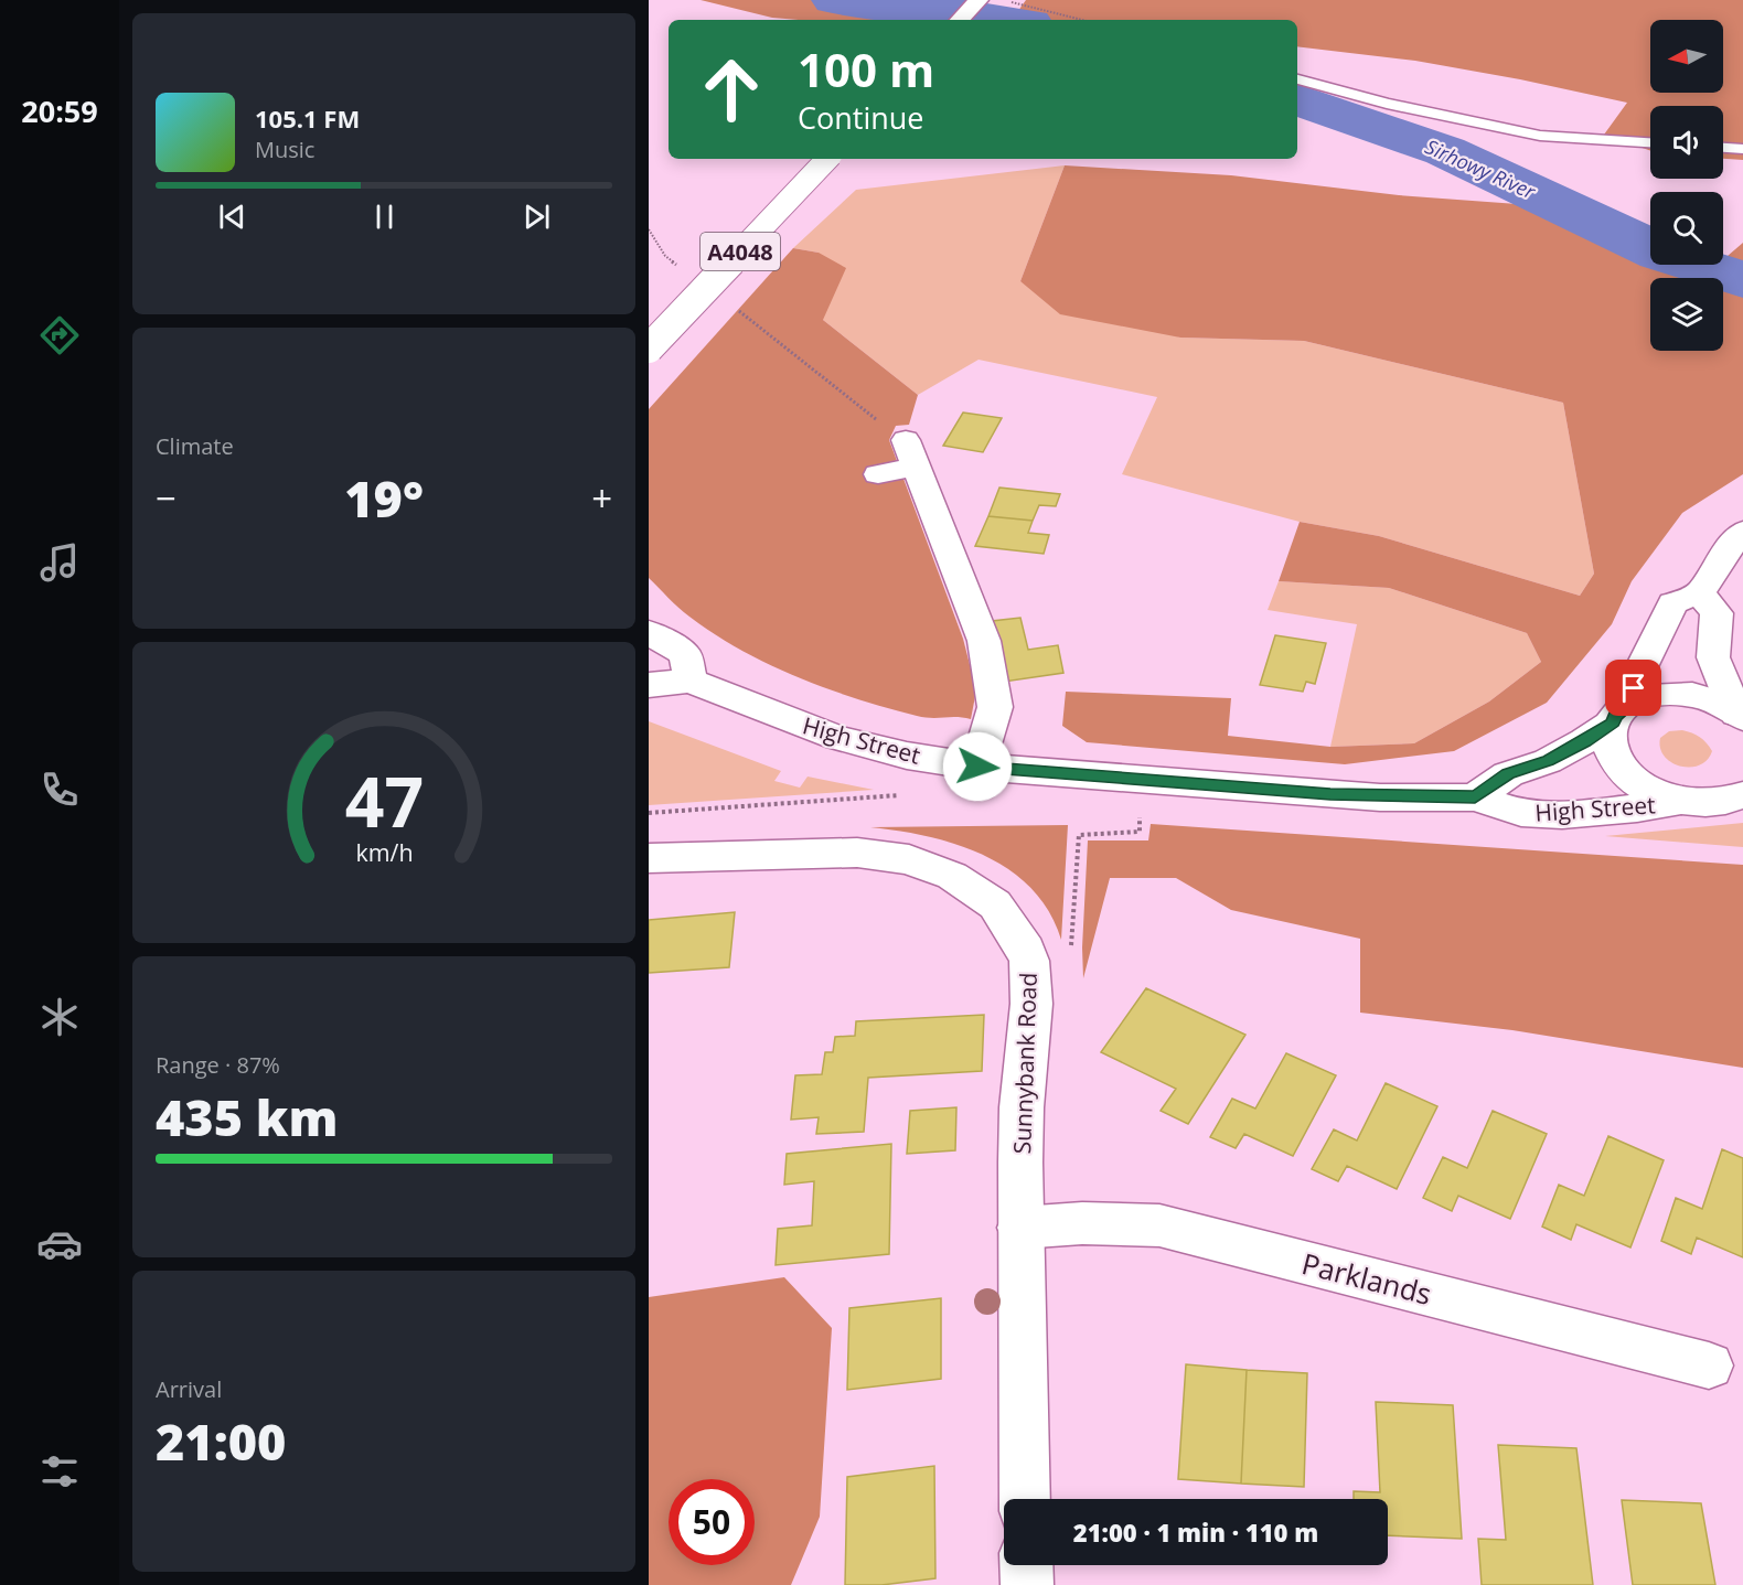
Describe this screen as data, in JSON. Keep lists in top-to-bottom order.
{
  "streets": {
    "street": [
      "A4048",
      "High Street",
      "Sunnybank Road",
      "Parklands"
    ]
  },
  "crossings": [
    ["Sunnybank Road", "Parklands"]
  ],
  "water": ["Sirhowy River"],
  "north": "left",
  "page": {
    "tabs": "20:59",
    "turn": ["100 m", "Continue"],
    "song": ["105.1 FM", "Music"],
    "tile": [
      "Climate",
      ["Range · 87%", "435 km"],
      ["Arrival", "21:00"]
    ],
    "heat": ["−", "19°", "+"],
    "limit": "50",
    "trip": "21:00 · 1 min · 110 m",
    "gauge": ["47", "km/h"]
  }
}
